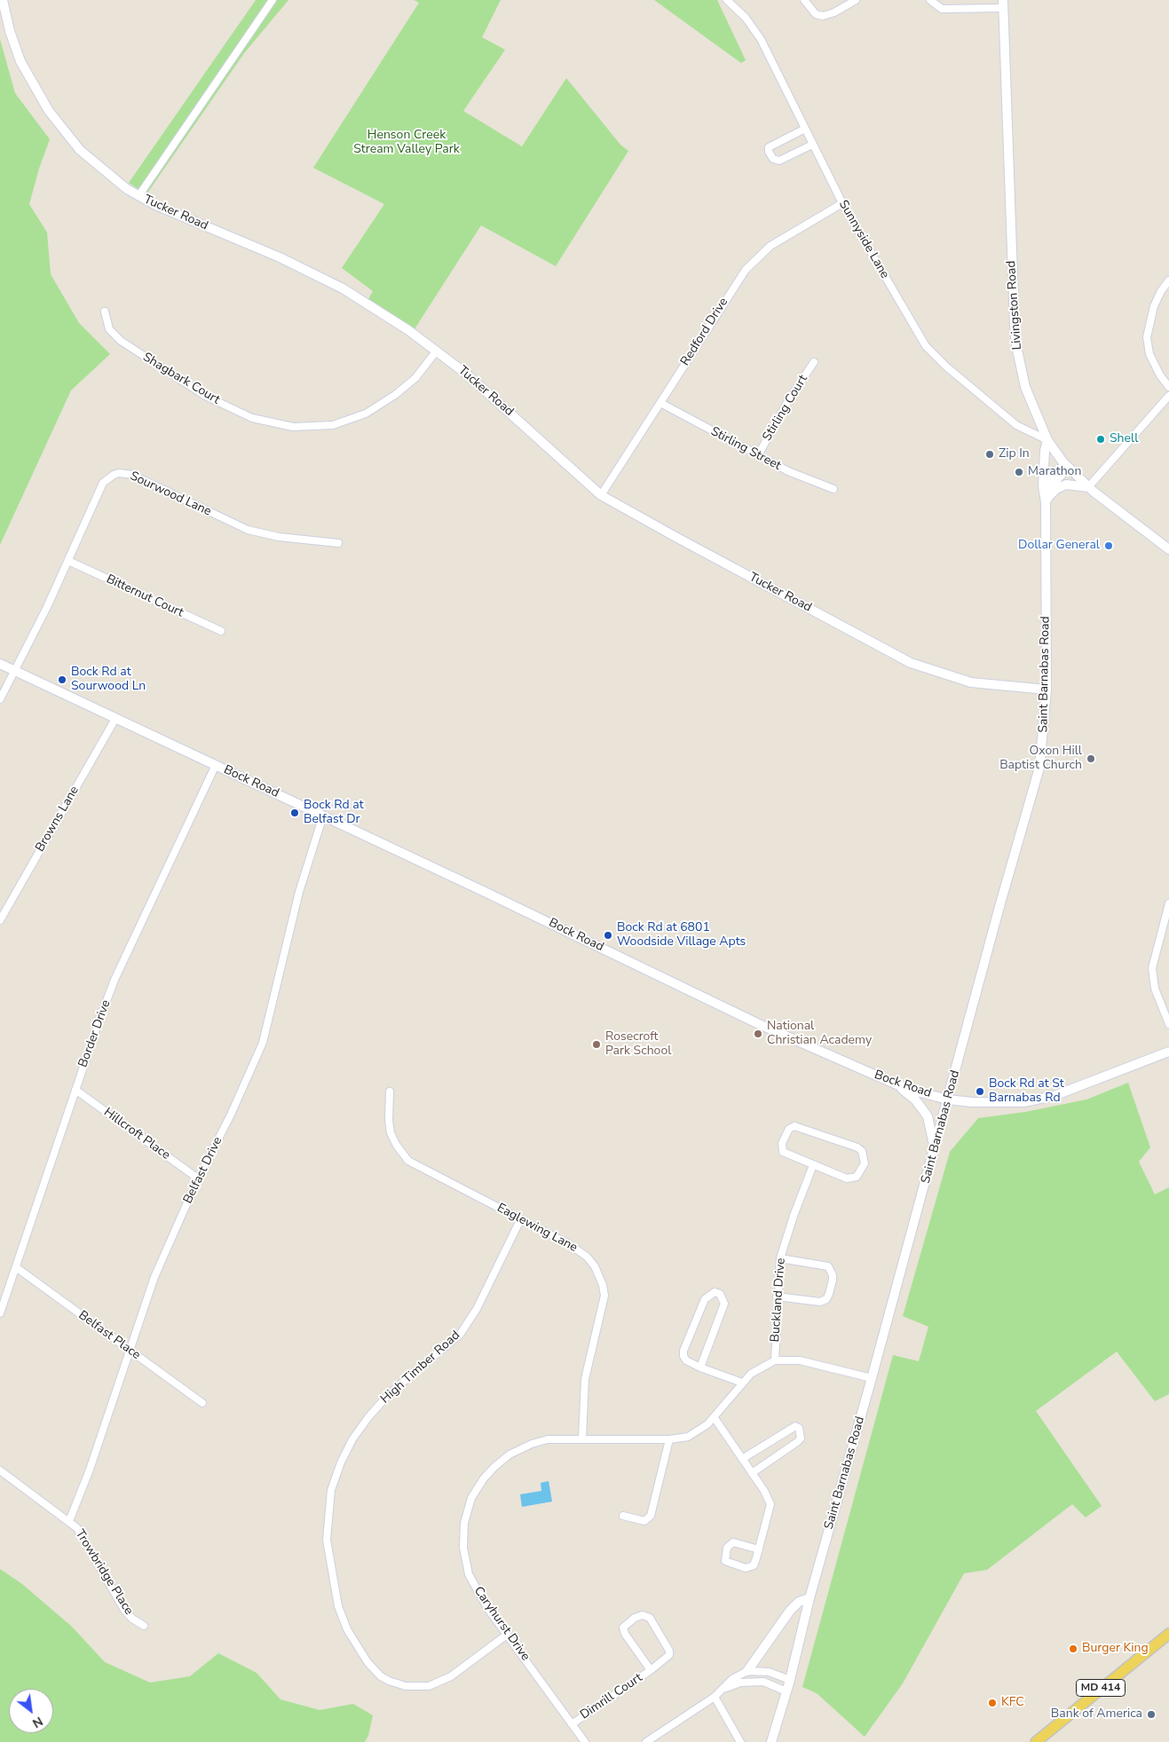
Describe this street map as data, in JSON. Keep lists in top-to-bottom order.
{
  "streets": {
    "main road": [
      "Tucker Road",
      "Livingston Road",
      "Saint Barnabas Road",
      "Bock Road",
      "MD 414"
    ],
    "street": [
      "Sunnyside Lane",
      "Redford Drive",
      "Shagbark Court",
      "Stirling Court",
      "Stirling Street",
      "Sourwood Lane",
      "Bitternut Court",
      "Browns Lane",
      "Border Drive",
      "Hillcroft Place",
      "Belfast Drive",
      "Eaglewing Lane",
      "Buckland Drive",
      "Belfast Place",
      "High Timber Road",
      "Trowbridge Place",
      "Caryhurst Drive",
      "Dimrill Court"
    ]
  },
  "crossings": [
    ["Tucker Road", "Redford Drive"],
    ["Tucker Road", "Shagbark Court"],
    ["Tucker Road", "Saint Barnabas Road"],
    ["Sunnyside Lane", "Livingston Road"],
    ["Sunnyside Lane", "Redford Drive"],
    ["Sunnyside Lane", "Saint Barnabas Road"],
    ["Livingston Road", "Saint Barnabas Road"],
    ["Redford Drive", "Stirling Street"],
    ["Stirling Court", "Stirling Street"],
    ["Sourwood Lane", "Bitternut Court"],
    ["Sourwood Lane", "Bock Road"],
    ["Saint Barnabas Road", "Bock Road"],
    ["Bock Road", "Browns Lane"],
    ["Bock Road", "Border Drive"],
    ["Bock Road", "Belfast Drive"],
    ["Border Drive", "Hillcroft Place"],
    ["Border Drive", "Belfast Place"],
    ["Hillcroft Place", "Belfast Drive"],
    ["Belfast Drive", "Belfast Place"],
    ["Belfast Drive", "Trowbridge Place"],
    ["Eaglewing Lane", "High Timber Road"],
    ["Eaglewing Lane", "Caryhurst Drive"],
    ["Buckland Drive", "Caryhurst Drive"],
    ["High Timber Road", "Caryhurst Drive"],
    ["Caryhurst Drive", "Dimrill Court"]
  ],
  "parks": ["Henson Creek Stream Valley Park"],
  "places": [
    "Shell",
    "Zip In",
    "Marathon",
    "Dollar General",
    "Bock Rd at Sourwood Ln",
    "Oxon Hill Baptist Church",
    "Bock Rd at Belfast Dr",
    "Bock Rd at 6801 Woodside Village Apts",
    "National Christian Academy",
    "Rosecroft Park School",
    "Bock Rd at St Barnabas Rd",
    "Burger King",
    "KFC",
    "Bank of America"
  ],
  "north": "bottom right"
}
